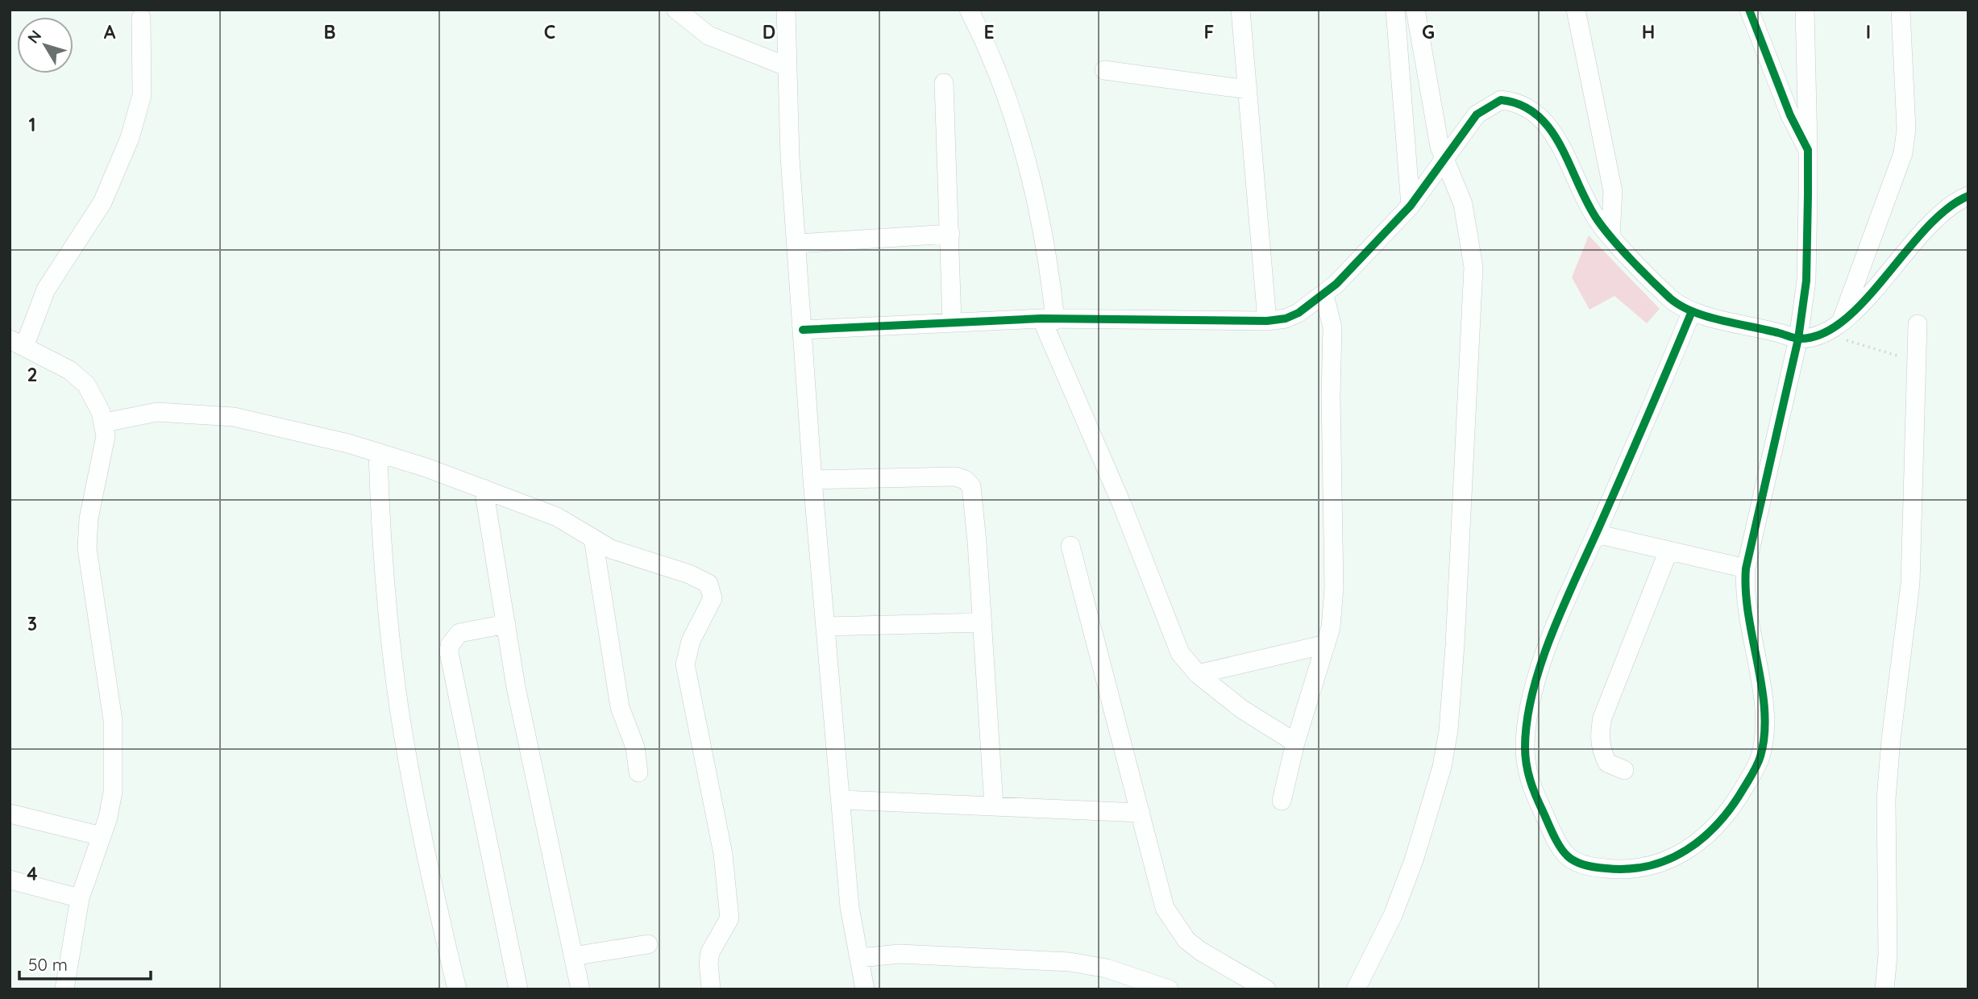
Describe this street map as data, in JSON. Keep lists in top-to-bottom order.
{
  "scale_bar": "50 m",
  "north": "top left",
  "grid": {
    "columns": [
      "A",
      "B",
      "C",
      "D",
      "E",
      "F",
      "G",
      "H",
      "I"
    ],
    "rows": [
      "1",
      "2",
      "3",
      "4"
    ]
  }
}
